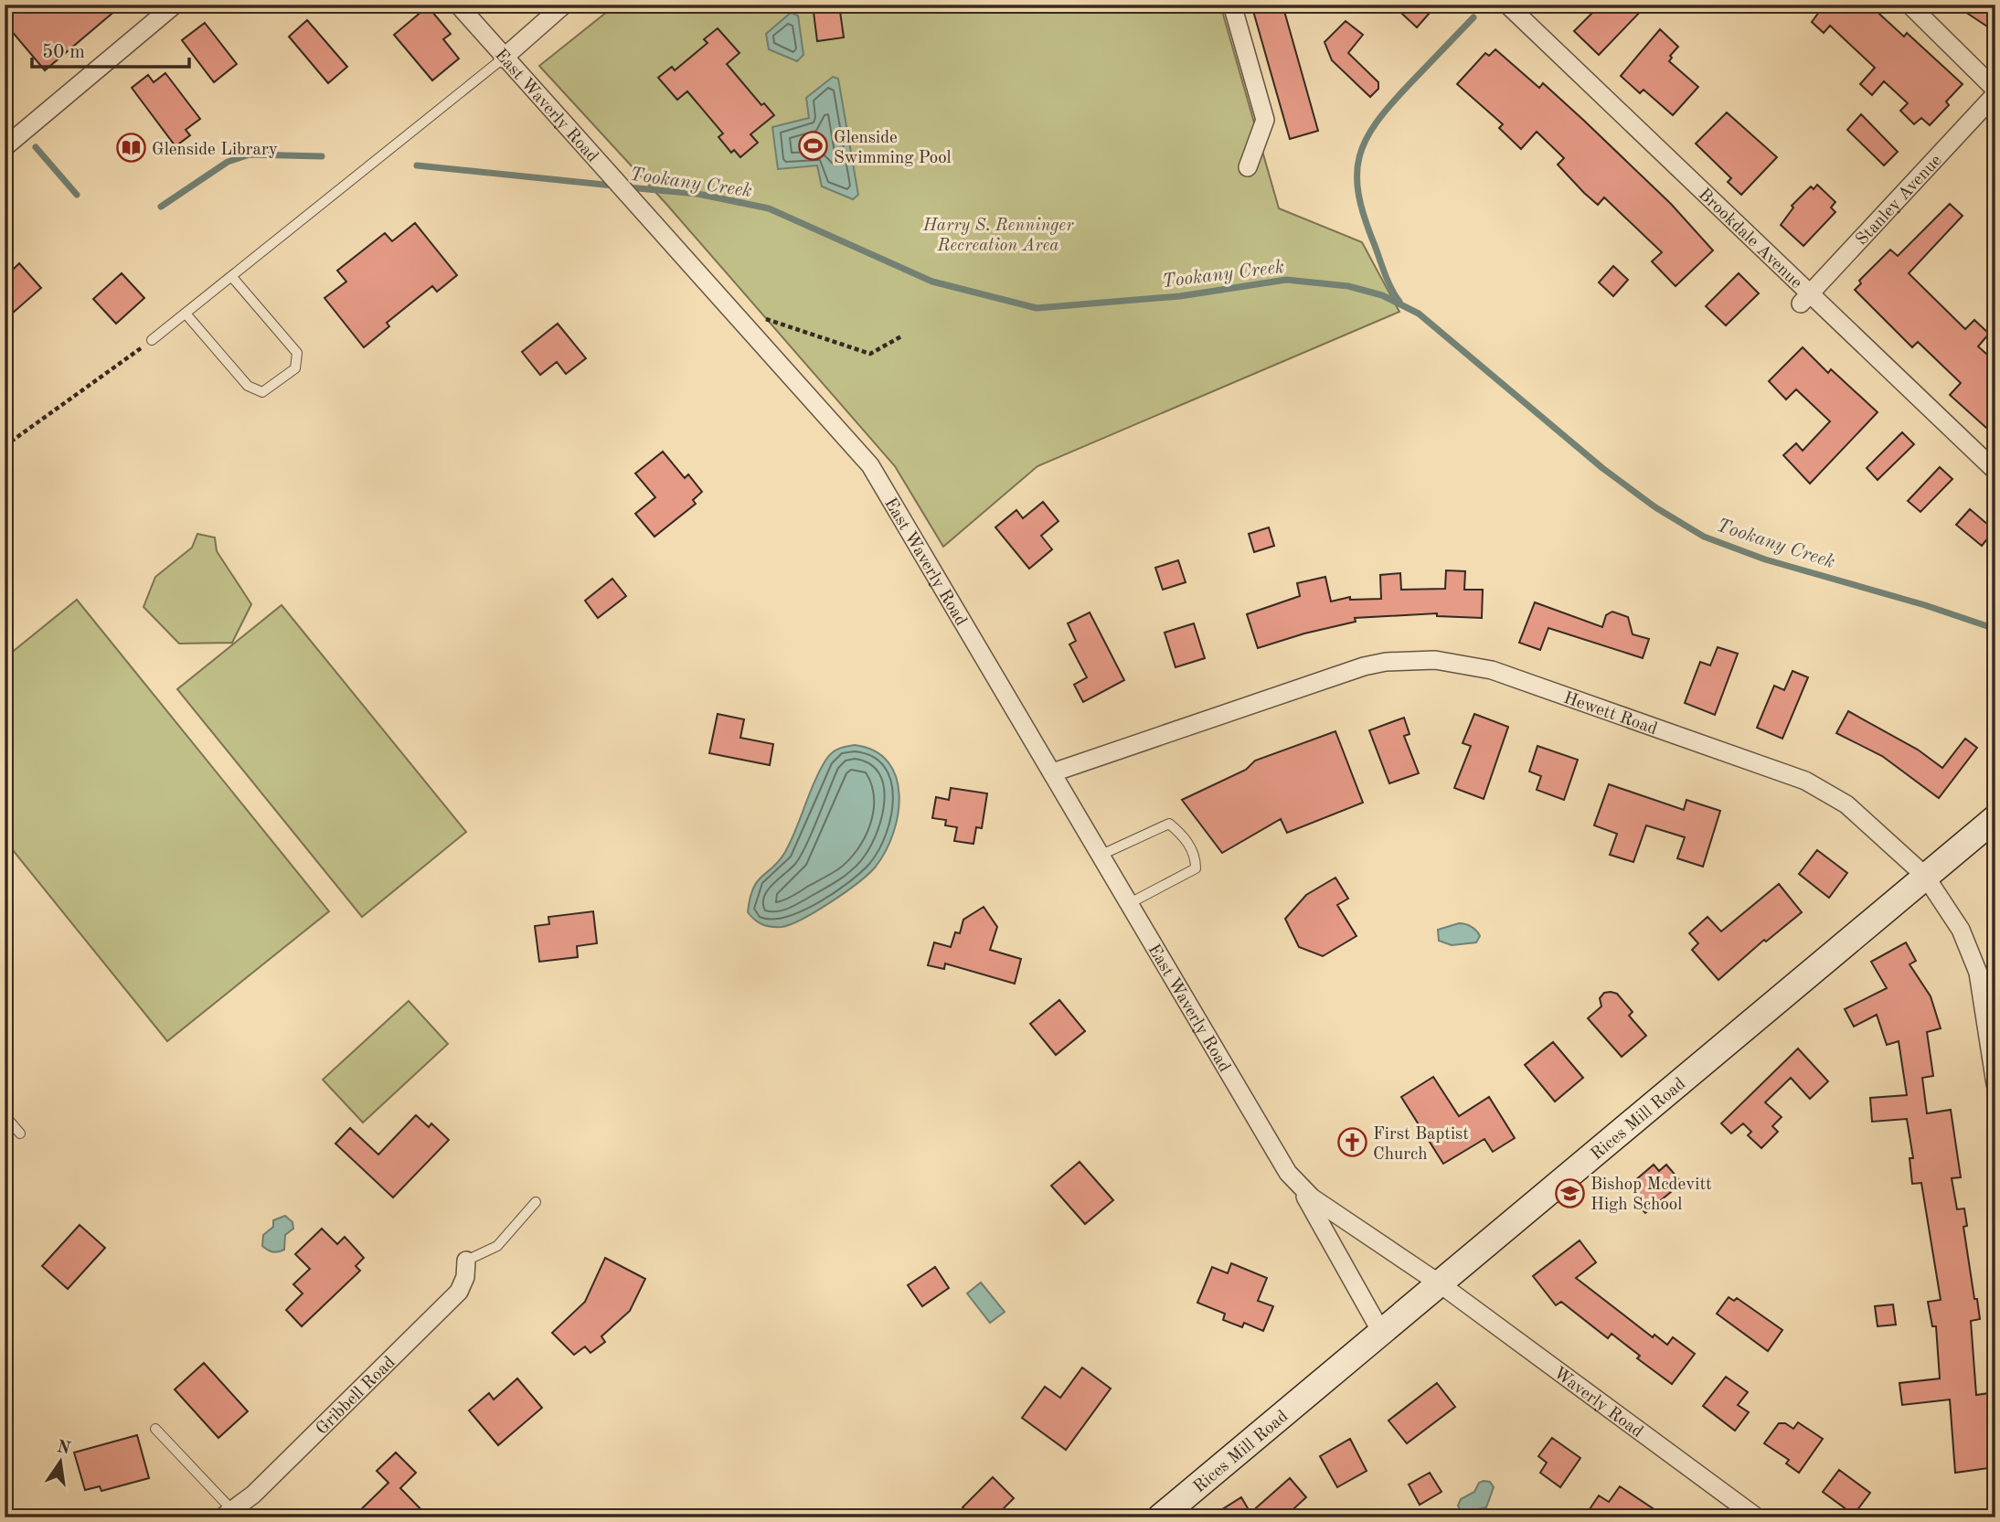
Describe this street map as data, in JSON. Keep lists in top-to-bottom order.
{
  "streets": {
    "street": [
      "East Waverly Road",
      "Stanley Avenue",
      "Brookdale Avenue",
      "Hewett Road",
      "Rices Mill Road",
      "Gribbell Road",
      "Waverly Road"
    ]
  },
  "crossings": [
    ["East Waverly Road", "Hewett Road"],
    ["East Waverly Road", "Rices Mill Road"],
    ["East Waverly Road", "Waverly Road"],
    ["Stanley Avenue", "Brookdale Avenue"],
    ["Hewett Road", "Rices Mill Road"],
    ["Rices Mill Road", "Waverly Road"]
  ],
  "water": ["Tookany Creek"],
  "parks": ["Harry S. Renninger Recreation Area"],
  "places": {
    "sports": ["Glenside Swimming Pool"],
    "library": ["Glenside Library"],
    "church": ["First Baptist Church"],
    "school or university": ["Bishop Mcdevitt High School"]
  },
  "scale_bar": "50 m",
  "north": "top"
}
